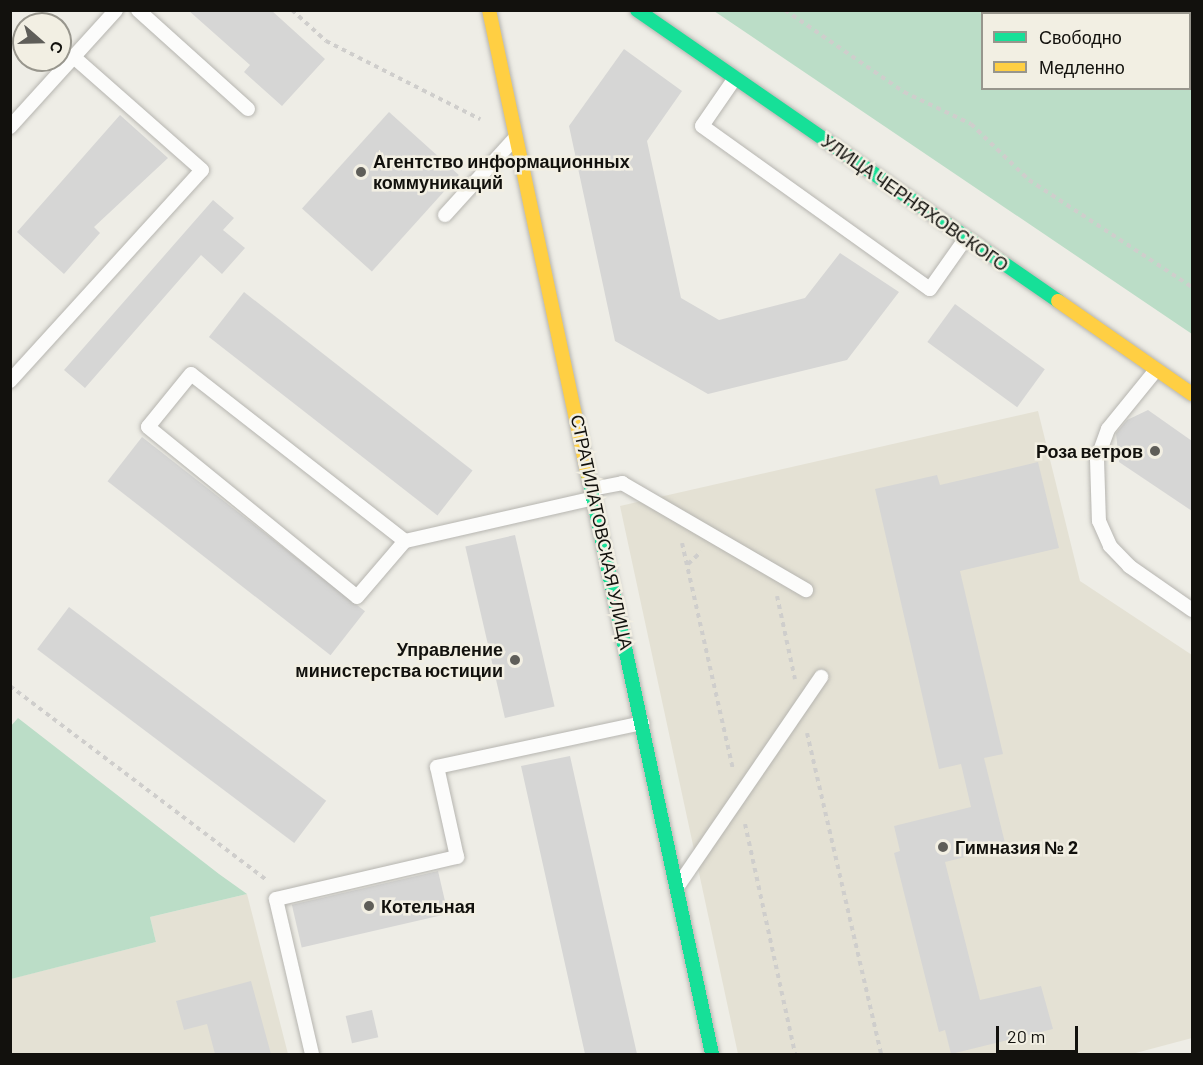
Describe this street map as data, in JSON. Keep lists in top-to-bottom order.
{
  "streets": {
    "street": ["УЛИЦА ЧЕРНЯХОВСКОГО", "СТРАТИЛАТОВСКАЯ УЛИЦА"]
  },
  "places": [
    "Агентство информационных коммуникаций",
    "Роза ветров",
    "Управление министерства юстиции",
    "Гимназия № 2",
    "Котельная"
  ],
  "legend": ["Свободно", "Медленно"],
  "scale_bar": "20 m",
  "north": "right"
}
